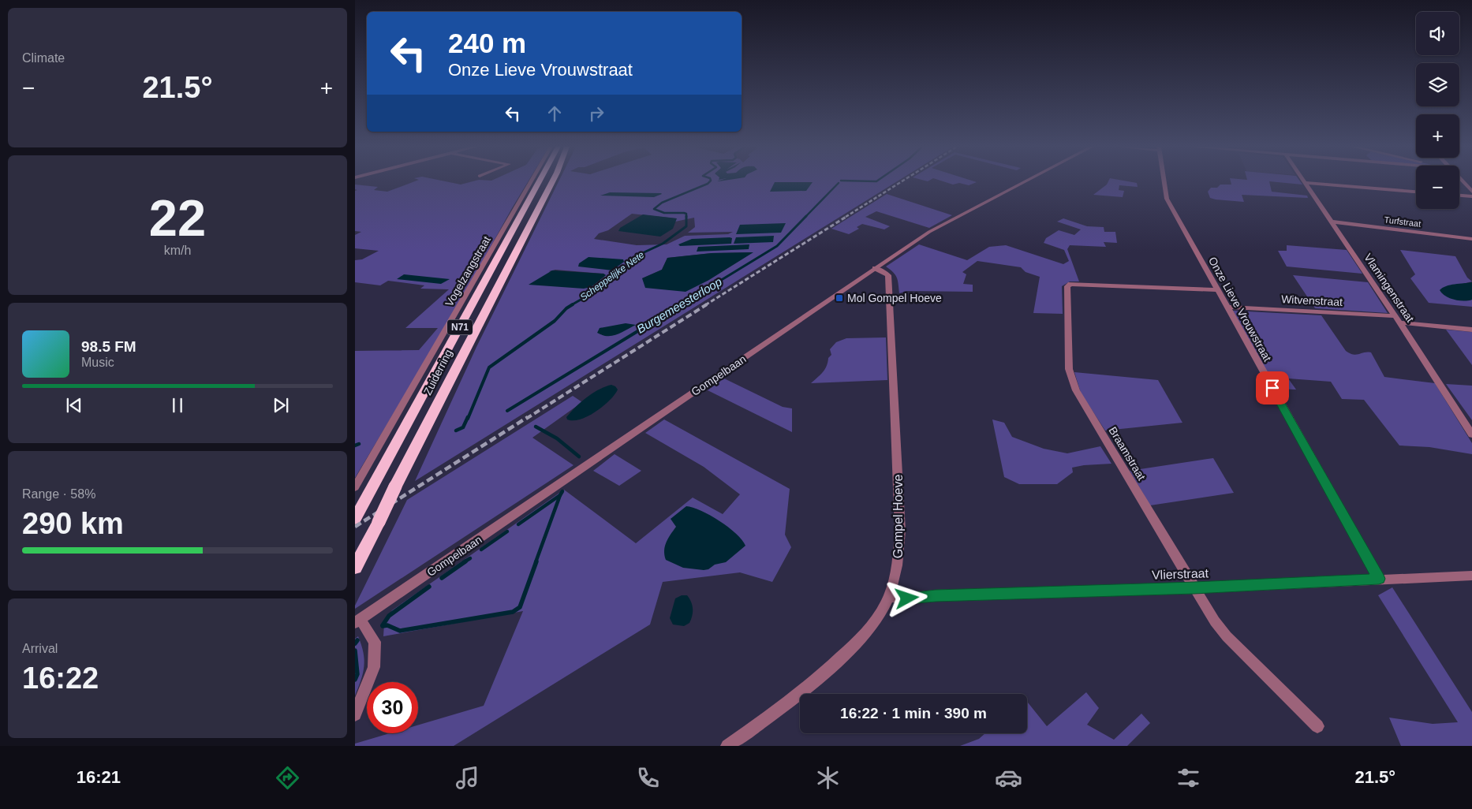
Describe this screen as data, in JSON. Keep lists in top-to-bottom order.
{
  "streets": {
    "highway": ["N71", "Zuiderring"],
    "street": [
      "Turfstraat",
      "Vogelzangstraat",
      "Vlamingenstraat",
      "Witvenstraat",
      "Onze Lieve Vrouwstraat",
      "Gompelbaan",
      "Braamstraat",
      "Gompel Hoeve",
      "Vlierstraat"
    ]
  },
  "crossings": [
    ["Turfstraat", "Vlamingenstraat"],
    ["Vlamingenstraat", "Witvenstraat"],
    ["Witvenstraat", "Onze Lieve Vrouwstraat"],
    ["Onze Lieve Vrouwstraat", "Braamstraat"],
    ["Onze Lieve Vrouwstraat", "Vlierstraat"],
    ["Gompelbaan", "Gompel Hoeve"],
    ["Braamstraat", "Vlierstraat"],
    ["Gompel Hoeve", "Vlierstraat"]
  ],
  "water": ["Scheppelijke Nete", "Burgemeesterloop"],
  "places": {
    "transit": ["Mol Gompel Hoeve"]
  },
  "page": {
    "tile": [
      "Climate",
      ["22", "km/h"],
      ["Range · 58%", "290 km"],
      ["Arrival", "16:22"]
    ],
    "map_buttons": ["+", "−"],
    "turn": ["240 m", "Onze Lieve Vrouwstraat"],
    "heat": ["−", "21.5°", "+"],
    "song": ["98.5 FM", "Music"],
    "limit": "30",
    "trip": "16:22 · 1 min · 390 m",
    "tabs": ["16:21", "21.5°"]
  }
}
